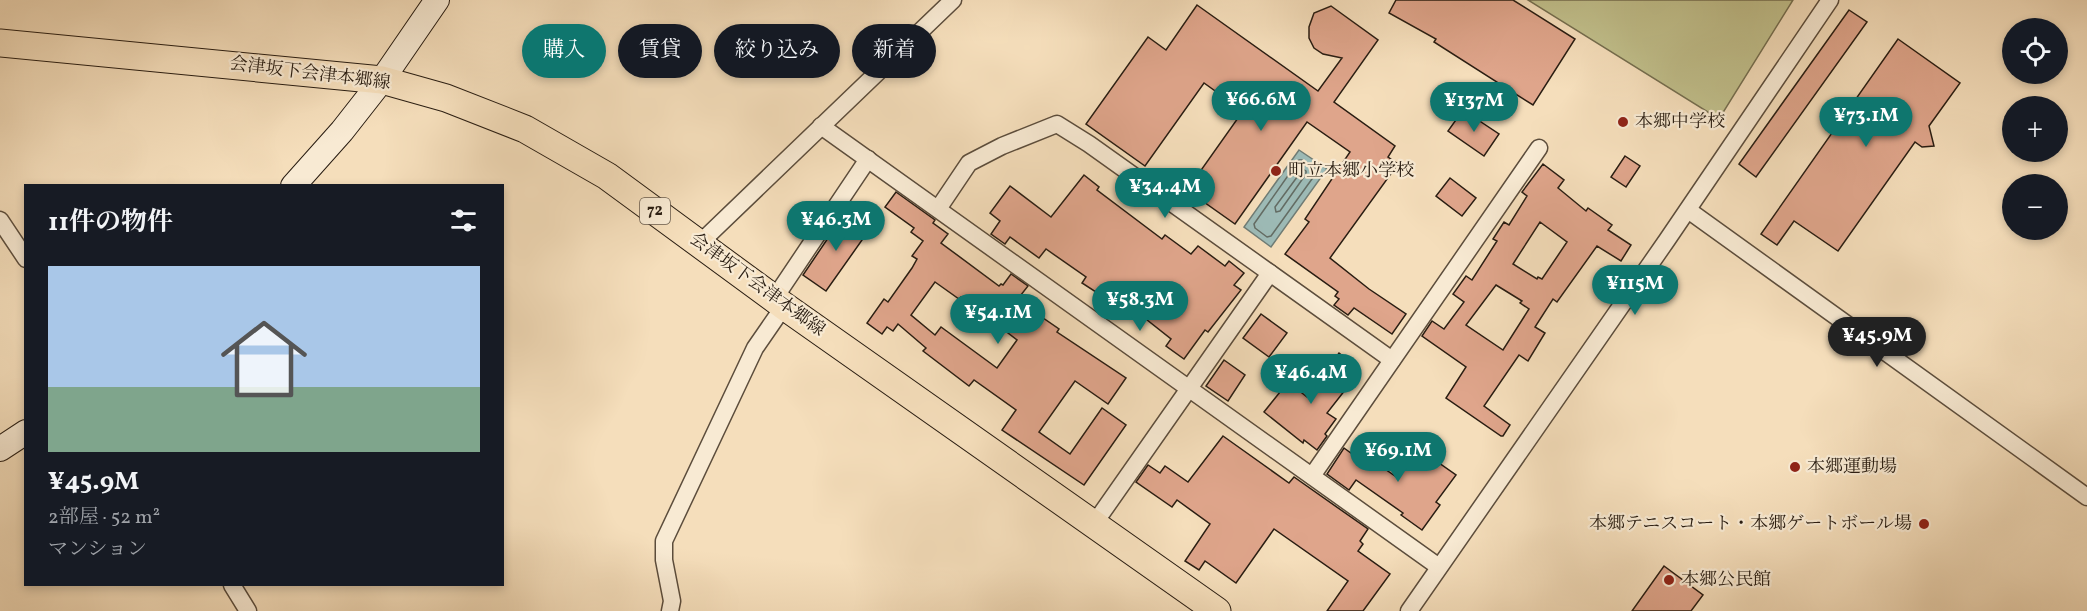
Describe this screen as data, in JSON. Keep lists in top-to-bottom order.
{
  "streets": {
    "main road": ["会津坂下会津本郷線", "72"]
  },
  "places": [
    "本郷中学校",
    "町立本郷小学校",
    "本郷運動場",
    "本郷テニスコート・本郷ゲートボール場",
    "本郷公民館"
  ],
  "page": {
    "map_buttons": ["+", "−"],
    "chip": [
      "購入",
      "賃貸",
      "絞り込み",
      "新着"
    ],
    "price": [
      "¥66.6M",
      "¥137M",
      "¥73.1M",
      "¥34.4M",
      "¥46.3M",
      "¥115M",
      "¥58.3M",
      "¥54.1M",
      "¥45.9M",
      "¥46.4M",
      "¥69.1M"
    ],
    "heading": "11件の物件",
    "list": [
      {
        "name": "¥45.9M",
        "note": "2部屋 · 52 m² · マンション"
      }
    ]
  }
}
